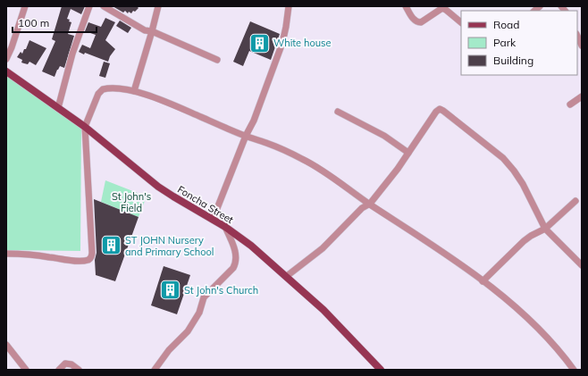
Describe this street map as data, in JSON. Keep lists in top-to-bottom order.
{
  "streets": {
    "main road": ["Foncha Street"]
  },
  "parks": ["St John's Field"],
  "places": {
    "building": ["White house", "ST JOHN Nursery and Primary School", "St John's Church"]
  },
  "legend": ["Road", "Park", "Building"],
  "scale_bar": "100 m"
}
